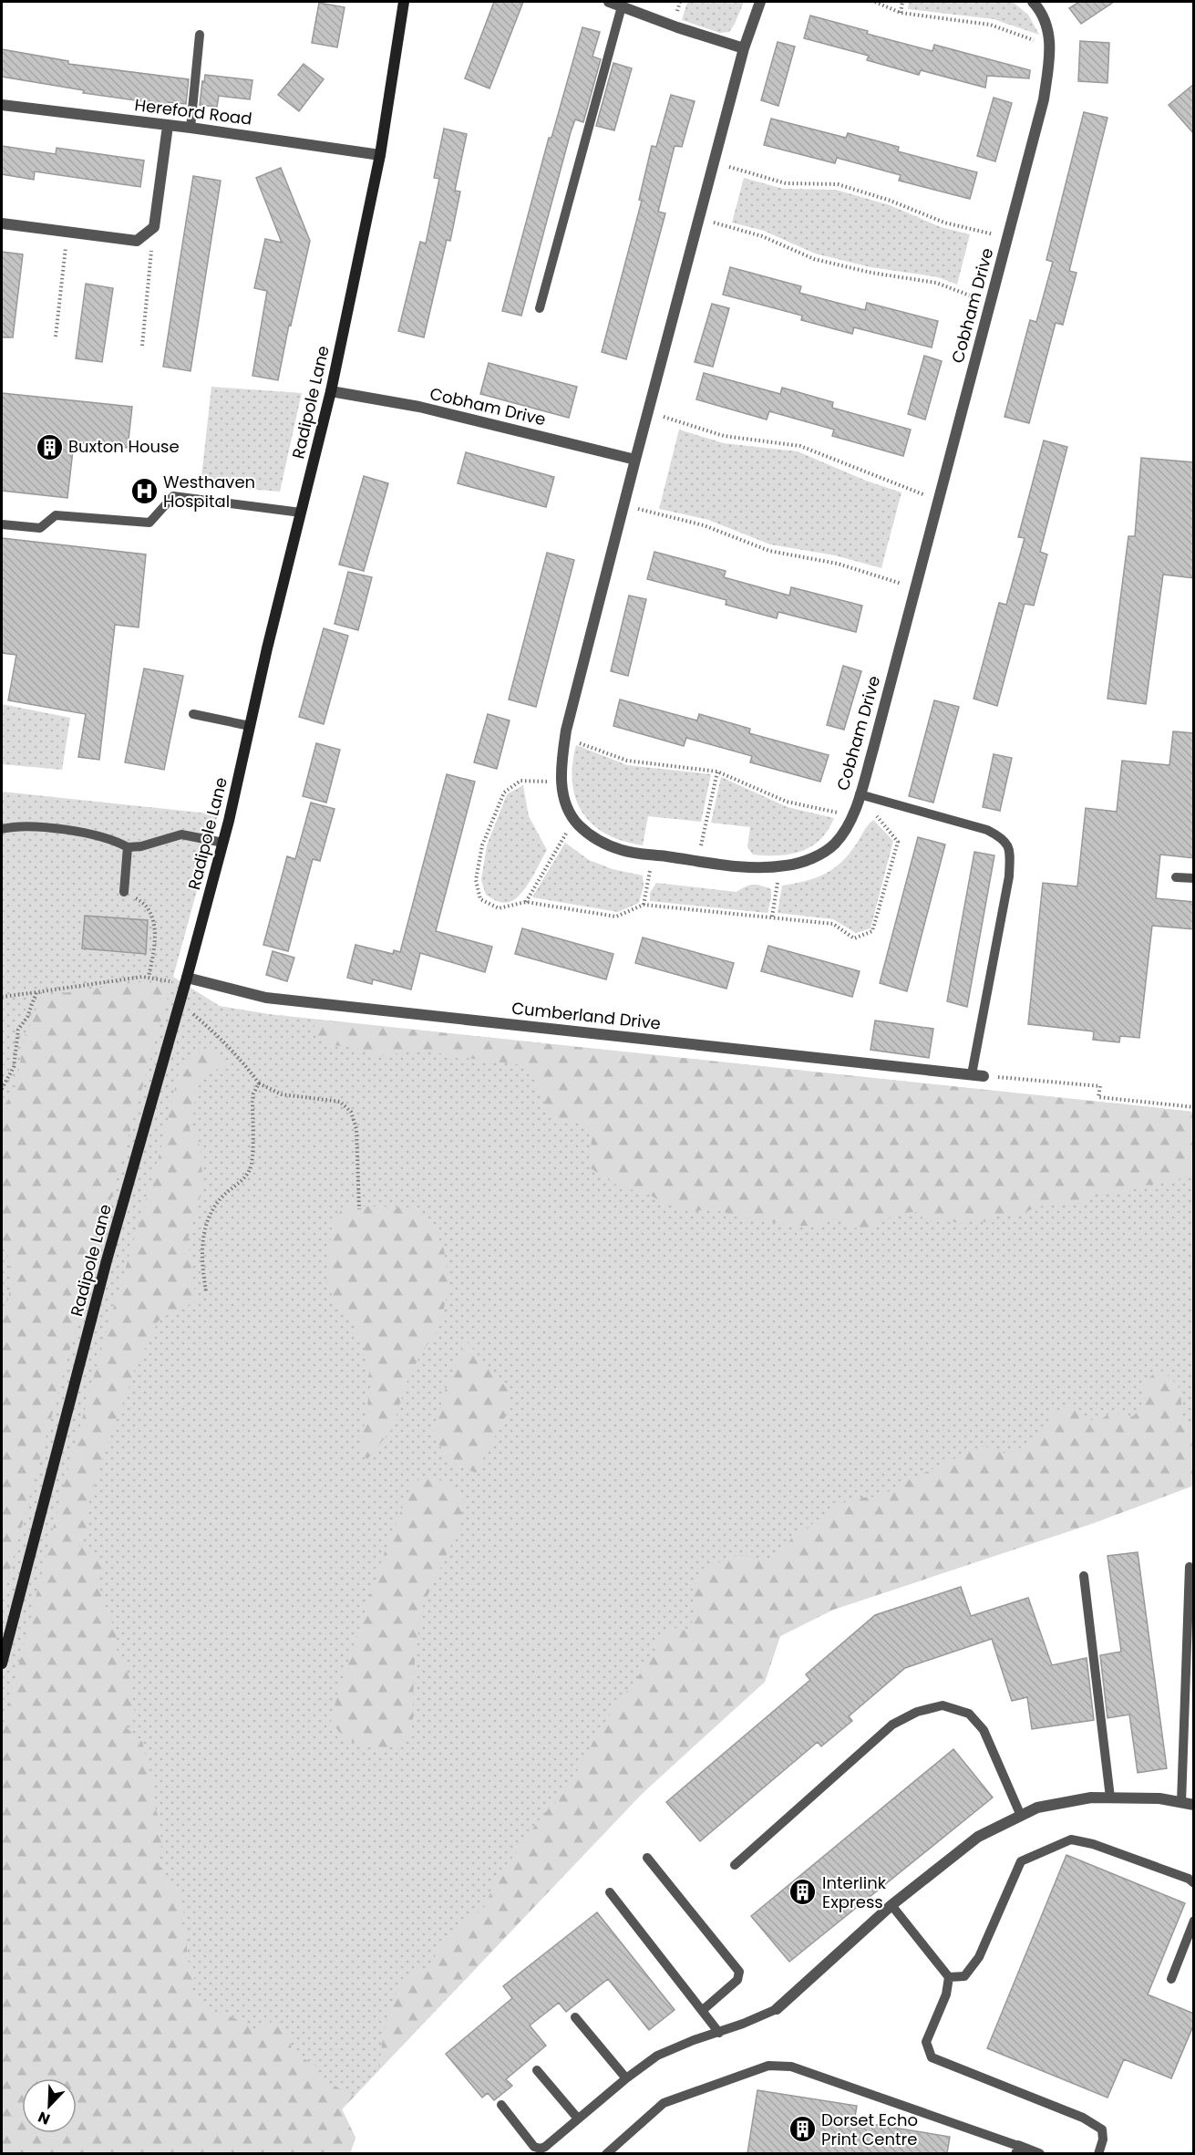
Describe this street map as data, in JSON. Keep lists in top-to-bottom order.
{
  "streets": {
    "main road": ["Radipole Lane"],
    "street": ["Hereford Road", "Cobham Drive", "Cumberland Drive"]
  },
  "crossings": [
    ["Hereford Road", "Radipole Lane"],
    ["Cobham Drive", "Radipole Lane"],
    ["Radipole Lane", "Cumberland Drive"]
  ],
  "places": {
    "building": ["Buxton House", "Interlink Express", "Dorset Echo Print Centre"],
    "hospital": ["Westhaven Hospital"]
  },
  "north": "bottom left"
}
